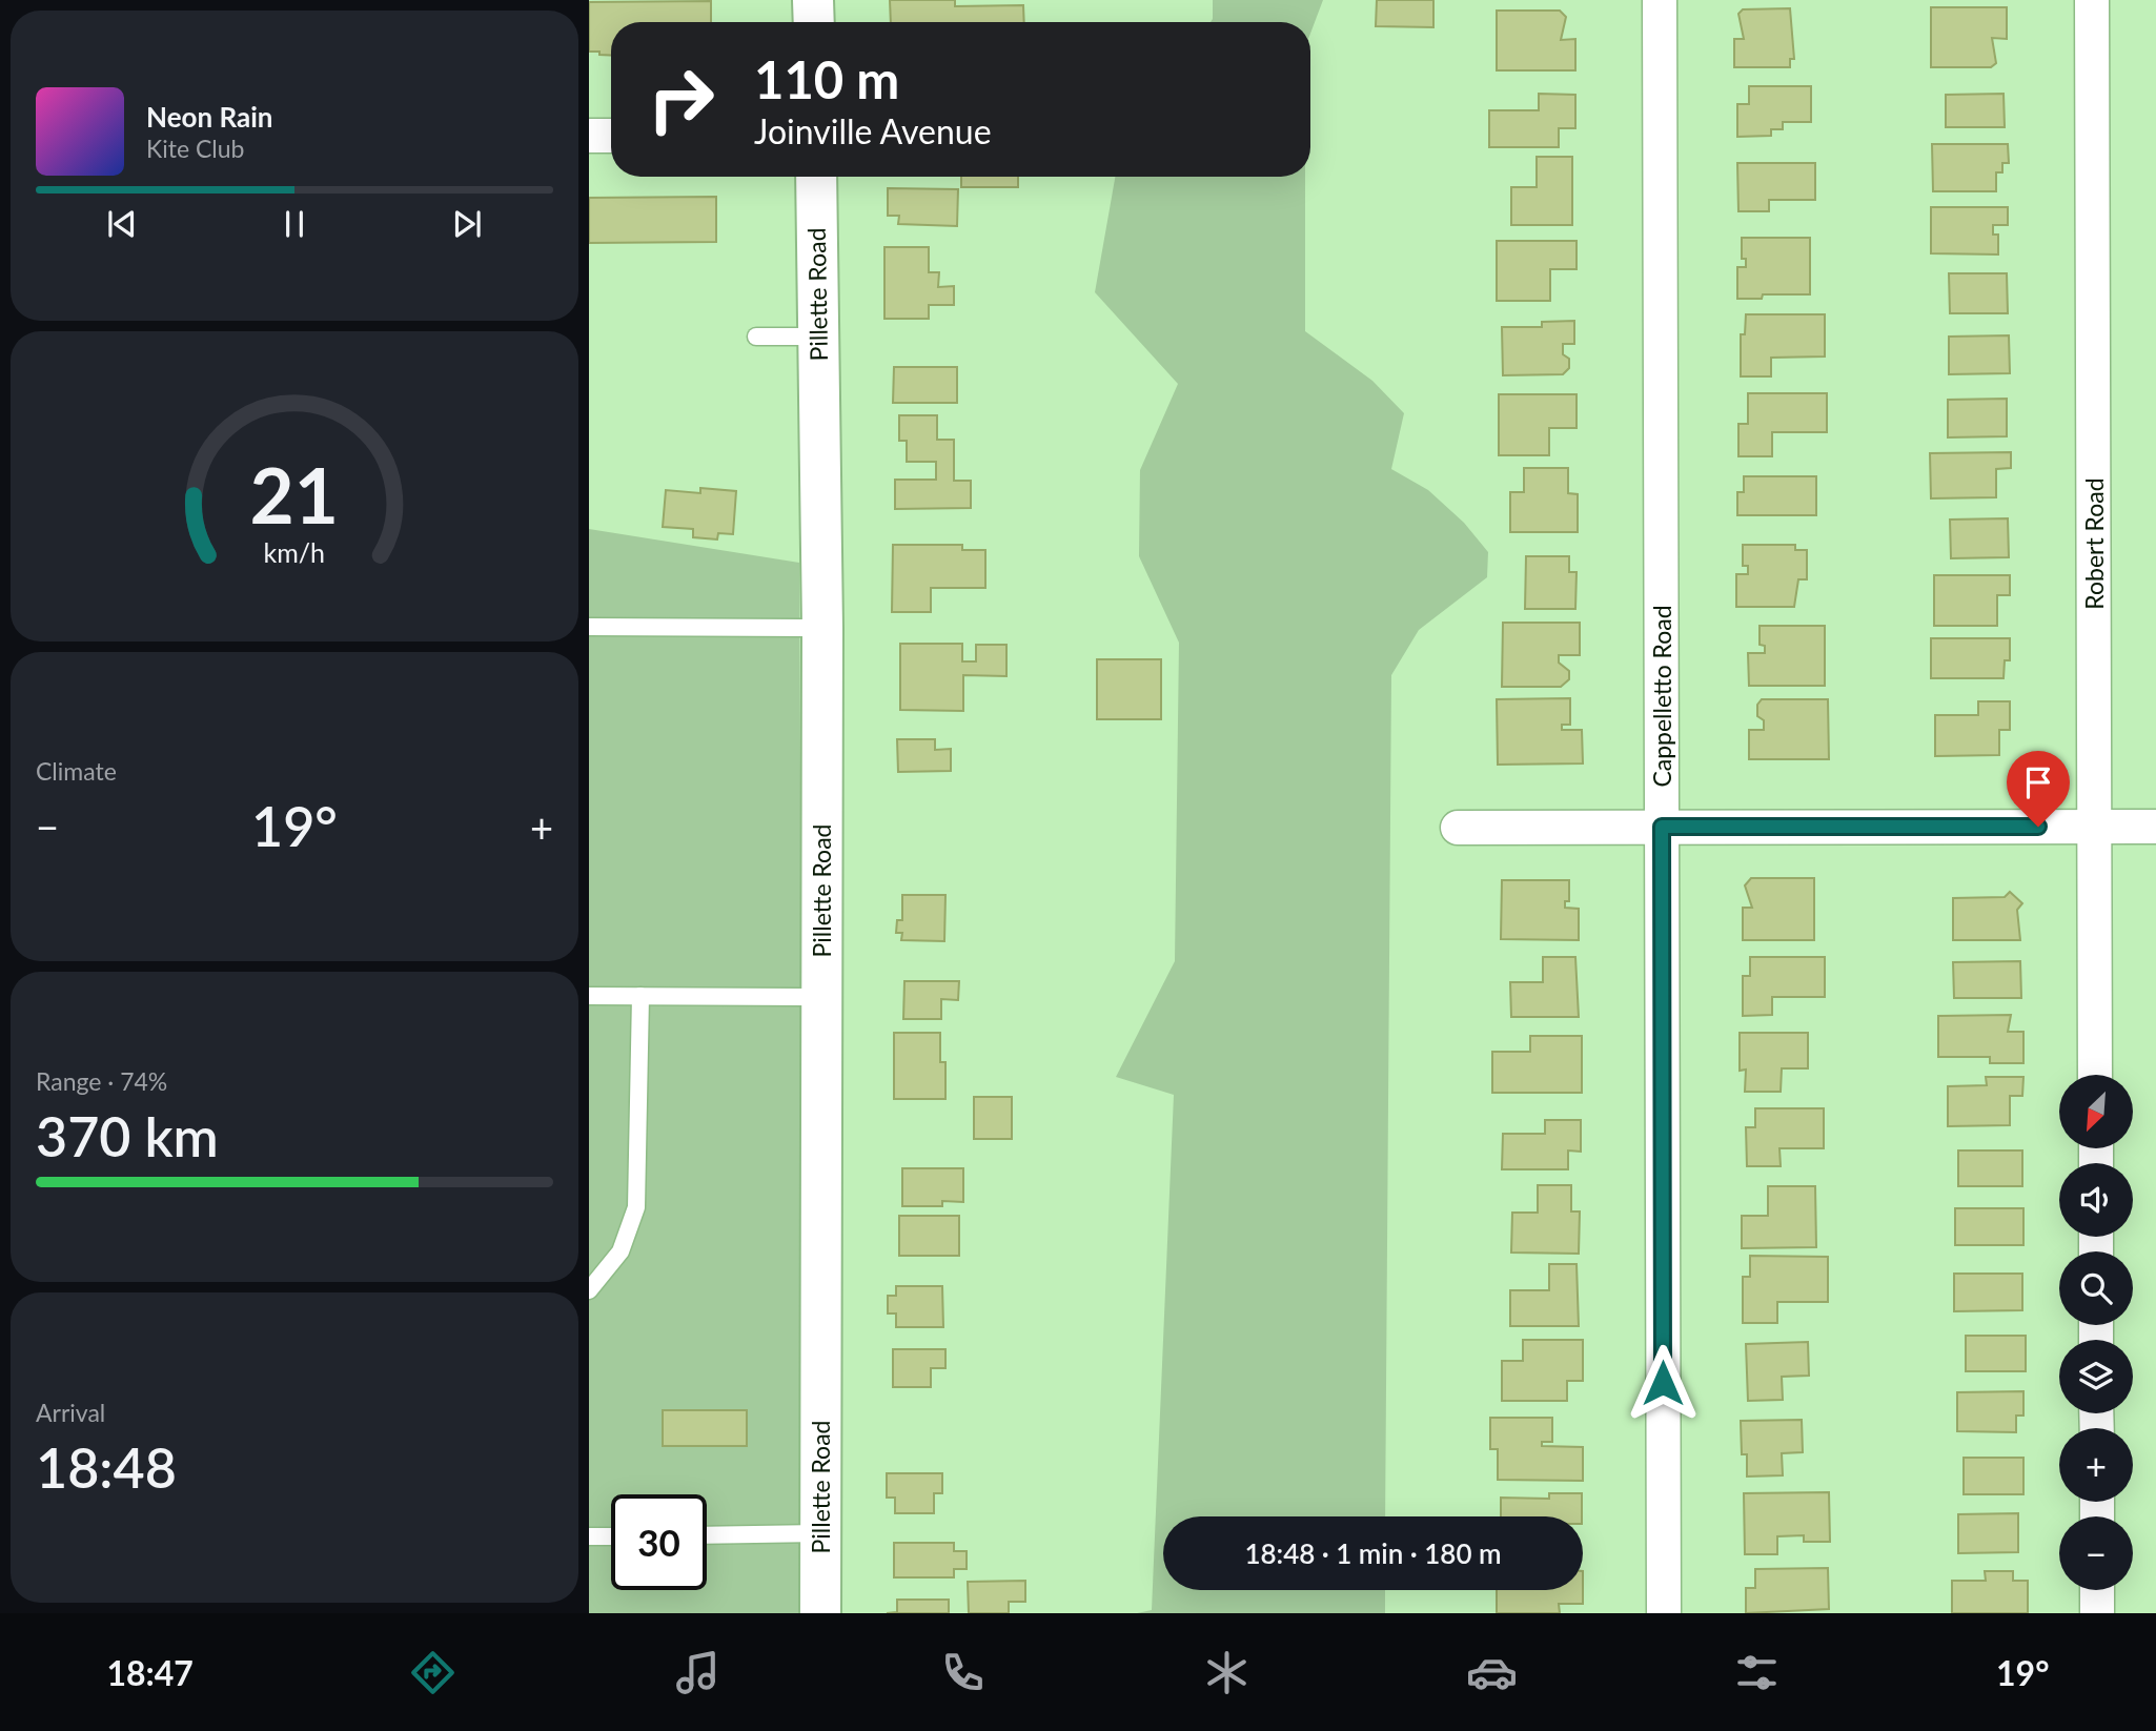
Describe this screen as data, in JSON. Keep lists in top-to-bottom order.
{
  "streets": {
    "street": ["Pillette Road", "Robert Road", "Cappelletto Road"]
  },
  "north": "bottom left",
  "page": {
    "turn": ["110 m", "Joinville Avenue"],
    "song": ["Neon Rain", "Kite Club"],
    "tile": [
      "Climate",
      ["Range · 74%", "370 km"],
      ["Arrival", "18:48"]
    ],
    "heat": ["−", "19°", "+"],
    "map_buttons": ["+", "−"],
    "limit": "30",
    "trip": "18:48 · 1 min · 180 m",
    "tabs": ["18:47", "19°"],
    "gauge": ["21", "km/h"]
  }
}
